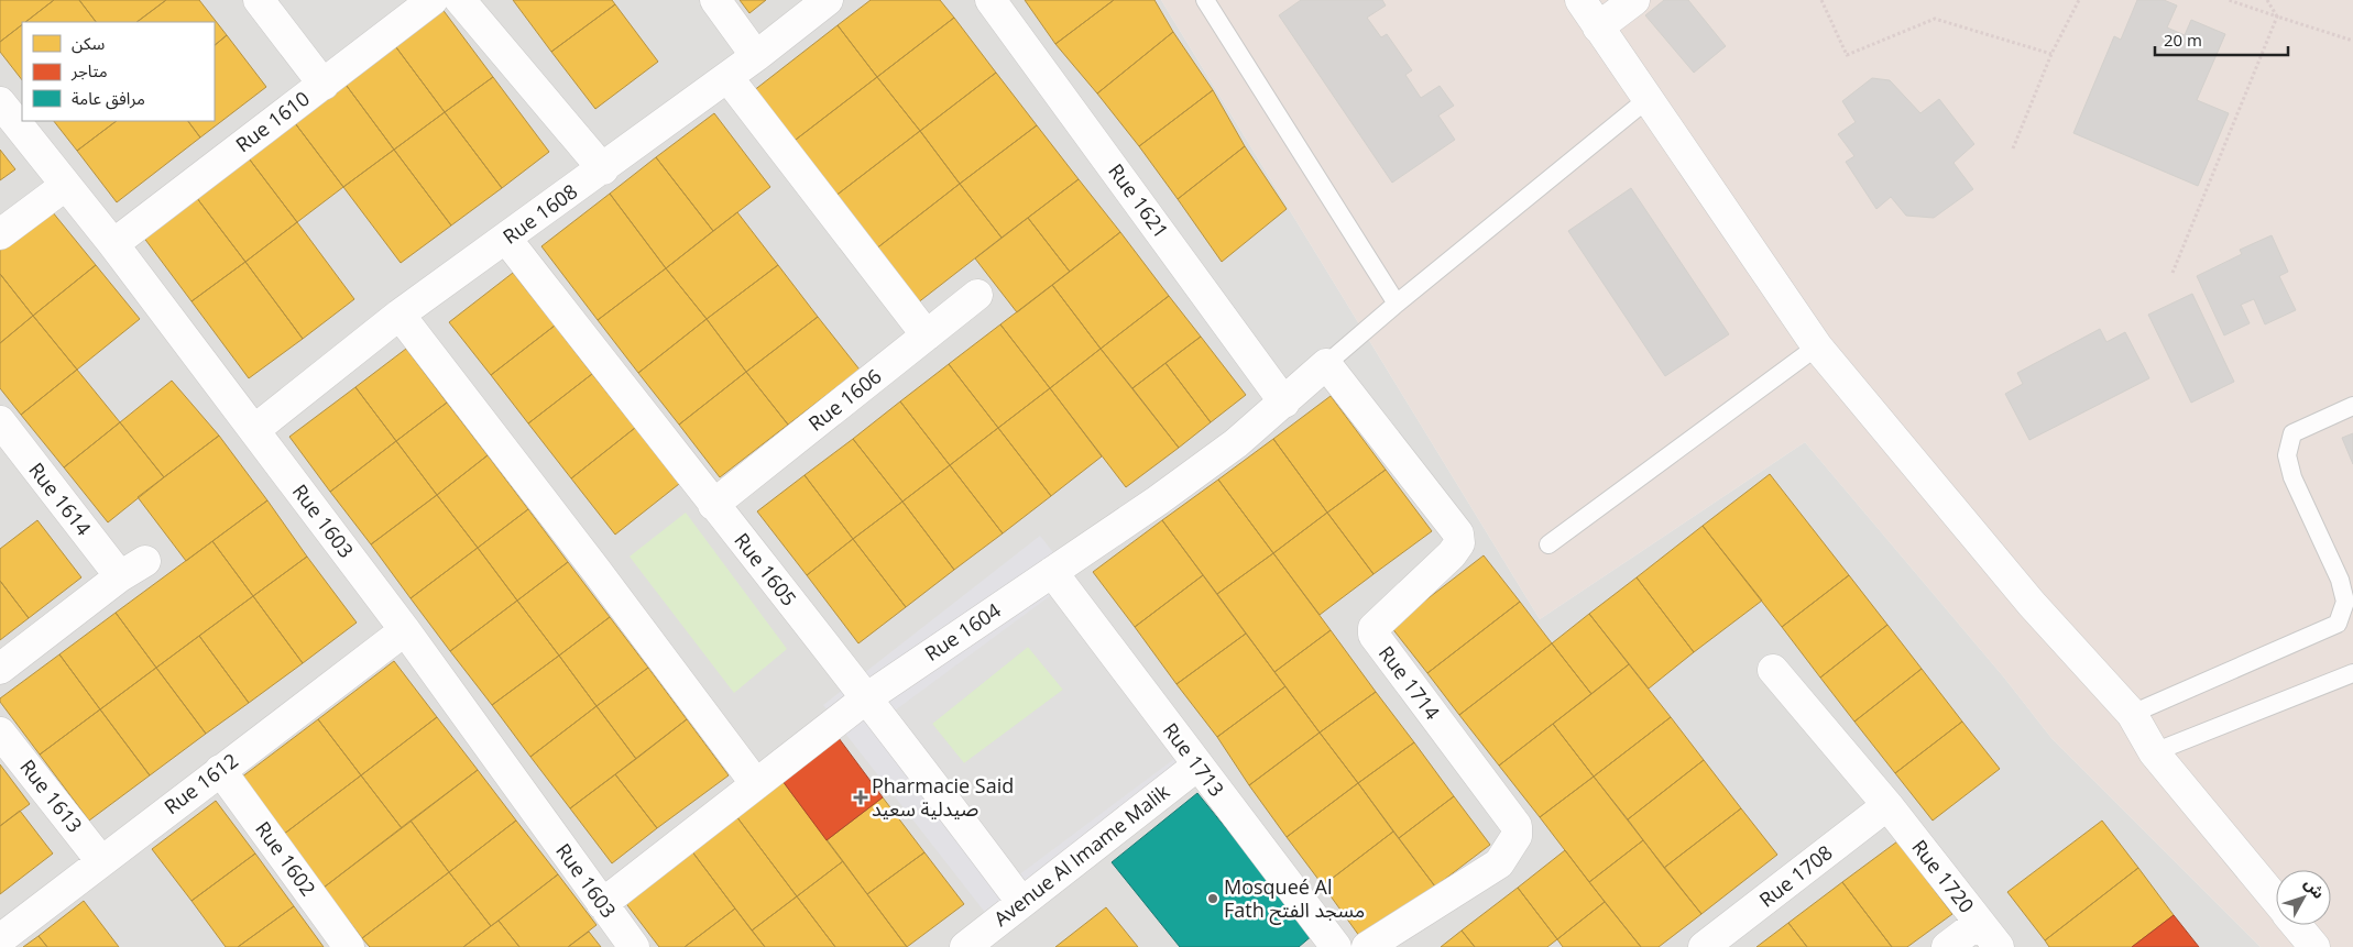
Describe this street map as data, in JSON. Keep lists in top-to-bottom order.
{
  "streets": {
    "street": [
      "Rue 1610",
      "Rue 1621",
      "Rue 1608",
      "Rue 1606",
      "Rue 1614",
      "Rue 1603",
      "Rue 1605",
      "Rue 1604",
      "Rue 1714",
      "Rue 1713",
      "Rue 1612",
      "Rue 1613",
      "Avenue Al Imame Malik",
      "Rue 1602",
      "Rue 1708",
      "Rue 1720"
    ]
  },
  "crossings": [
    ["Rue 1610", "Rue 1603"],
    ["Rue 1621", "Rue 1604"],
    ["Rue 1608", "Rue 1603"],
    ["Rue 1608", "Rue 1605"],
    ["Rue 1606", "Rue 1605"],
    ["Rue 1603", "Rue 1604"],
    ["Rue 1603", "Rue 1612"],
    ["Rue 1605", "Rue 1604"],
    ["Rue 1605", "Avenue Al Imame Malik"],
    ["Rue 1604", "Rue 1714"],
    ["Rue 1604", "Rue 1713"],
    ["Rue 1713", "Avenue Al Imame Malik"],
    ["Rue 1612", "Rue 1613"],
    ["Rue 1612", "Rue 1602"],
    ["Rue 1708", "Rue 1720"]
  ],
  "places": {
    "health": ["Pharmacie Said صيدلية سعيد"],
    "other": ["Mosqueé Al Fath مسجد الفتح"]
  },
  "legend": ["سكن", "متاجر", "مرافق عامة"],
  "scale_bar": "20 m",
  "north": "top right"
}
